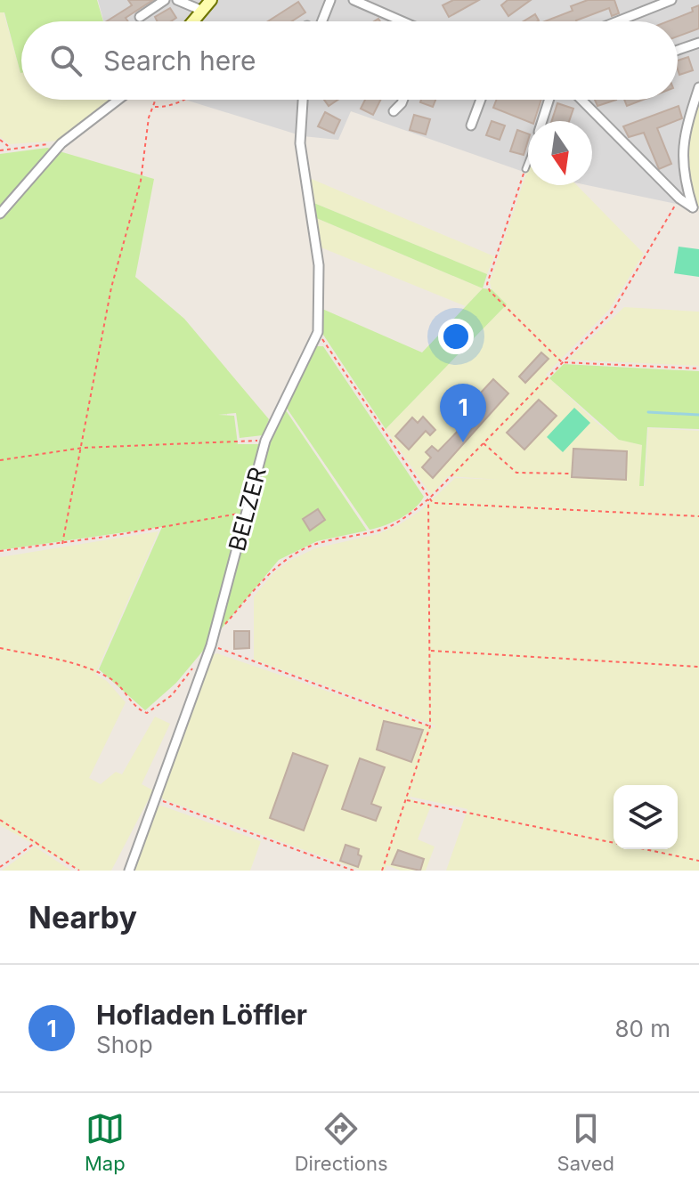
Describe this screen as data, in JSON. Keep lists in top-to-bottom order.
{
  "streets": {
    "street": ["BELZER"]
  },
  "north": "bottom",
  "page": {
    "search": "Search here",
    "pins": "1",
    "heading": "Nearby",
    "list": [
      {
        "mark": "1",
        "name": "Hofladen Löffler",
        "note": "Shop",
        "value": "80 m"
      }
    ],
    "nav": ["Map", "Directions", "Saved"]
  }
}
